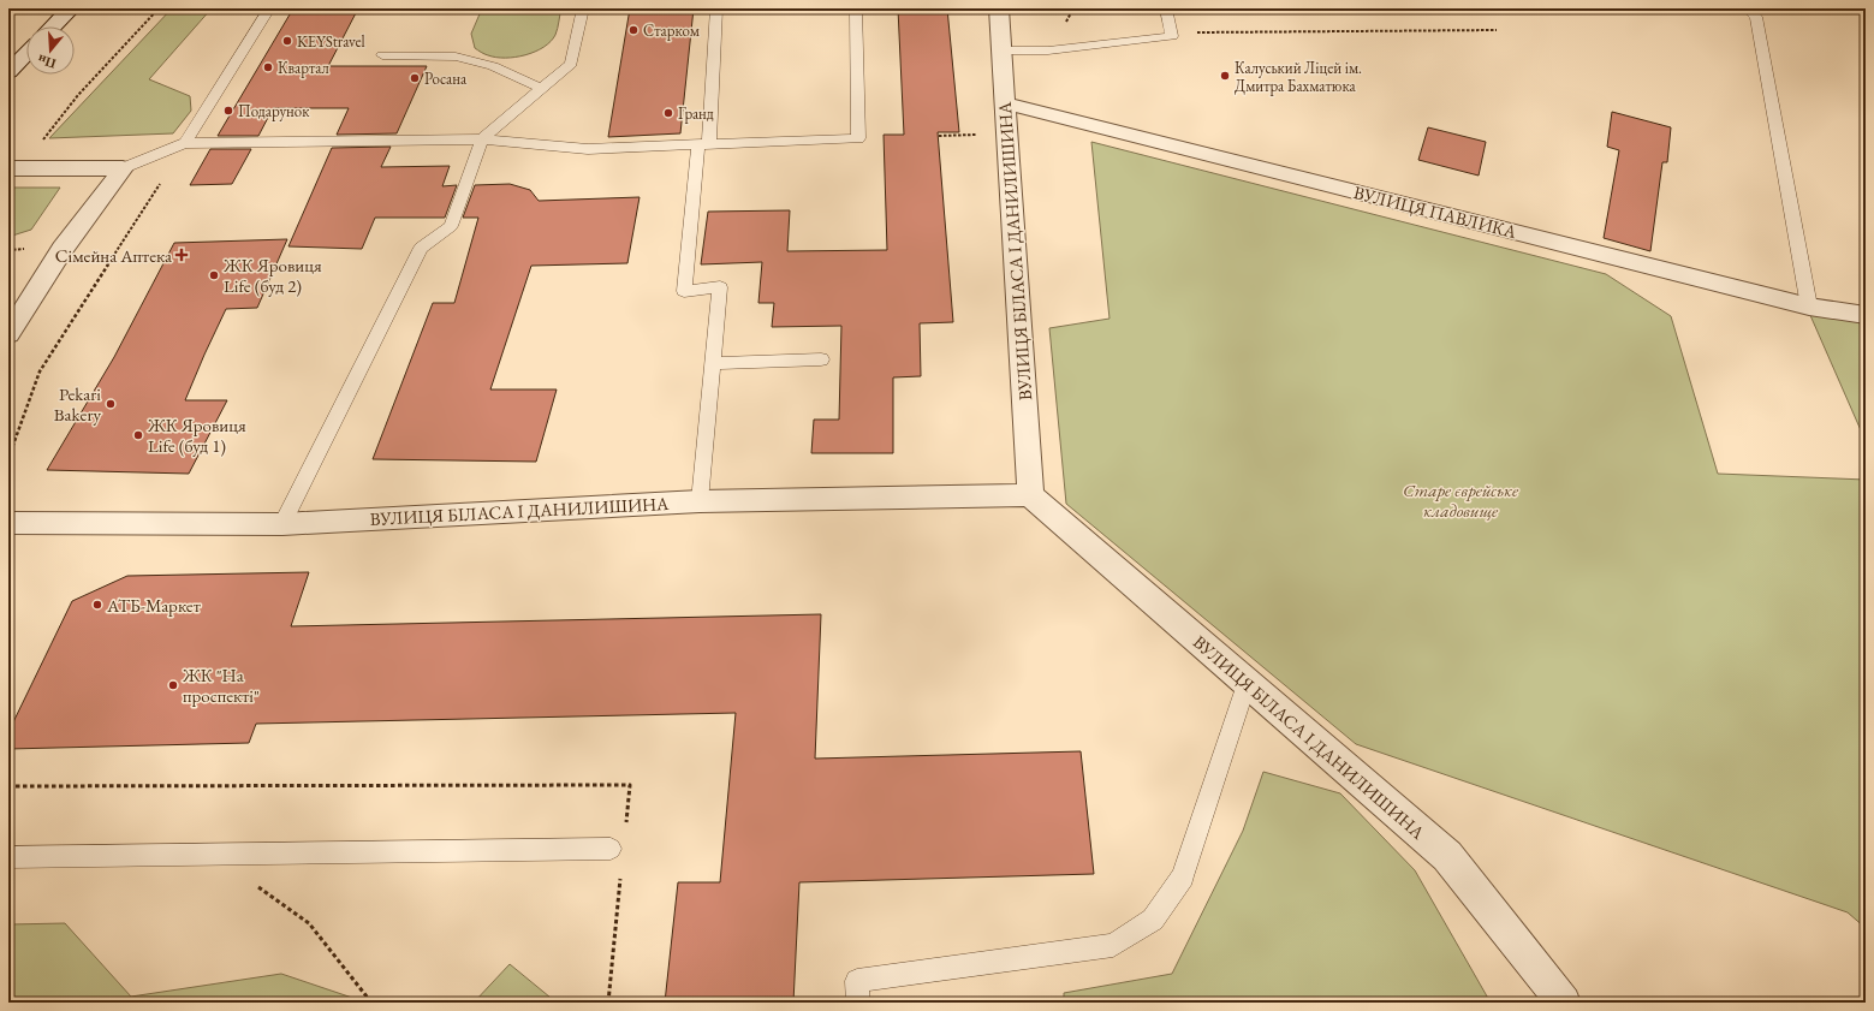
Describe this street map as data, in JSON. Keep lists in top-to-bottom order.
{
  "streets": {
    "street": ["ВУЛИЦЯ ПАВЛИКА", "ВУЛИЦЯ БІЛАСА І ДАНИЛИШИНА"]
  },
  "crossings": [
    ["ВУЛИЦЯ ПАВЛИКА", "ВУЛИЦЯ БІЛАСА І ДАНИЛИШИНА"]
  ],
  "parks": ["Старе єврейське кладовище"],
  "places": {
    "other": [
      "Старком",
      "KEYStravel",
      "Квартал",
      "Калуський Ліцей ім. Дмитра Бахматюка",
      "Росана",
      "Подарунок",
      "Гранд",
      "ЖК Яровиця Life (буд 2)",
      "Pekari Bakery",
      "ЖК Яровиця Life (буд 1)",
      "АТБ-Маркет",
      "ЖК \"На проспекті\""
    ],
    "health": ["Сімейна Аптека"]
  },
  "north": "bottom"
}
